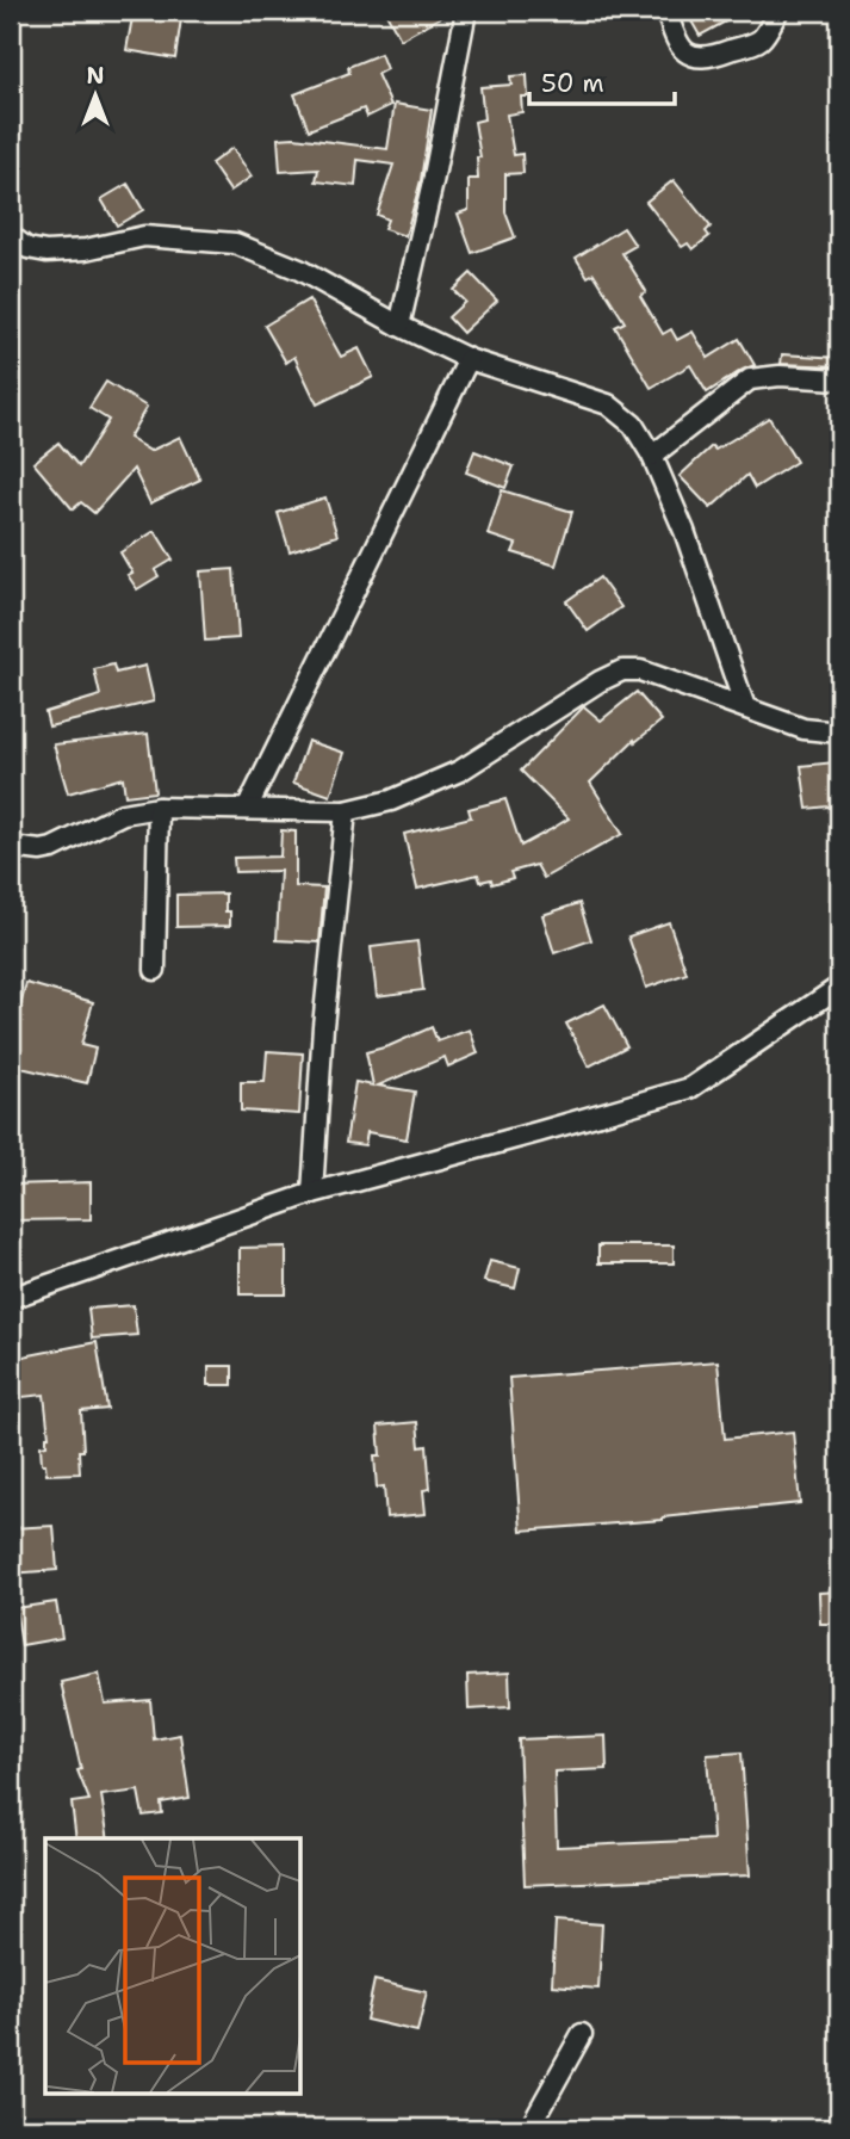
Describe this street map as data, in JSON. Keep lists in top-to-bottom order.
{
  "scale_bar": "50 m",
  "north": "top"
}
